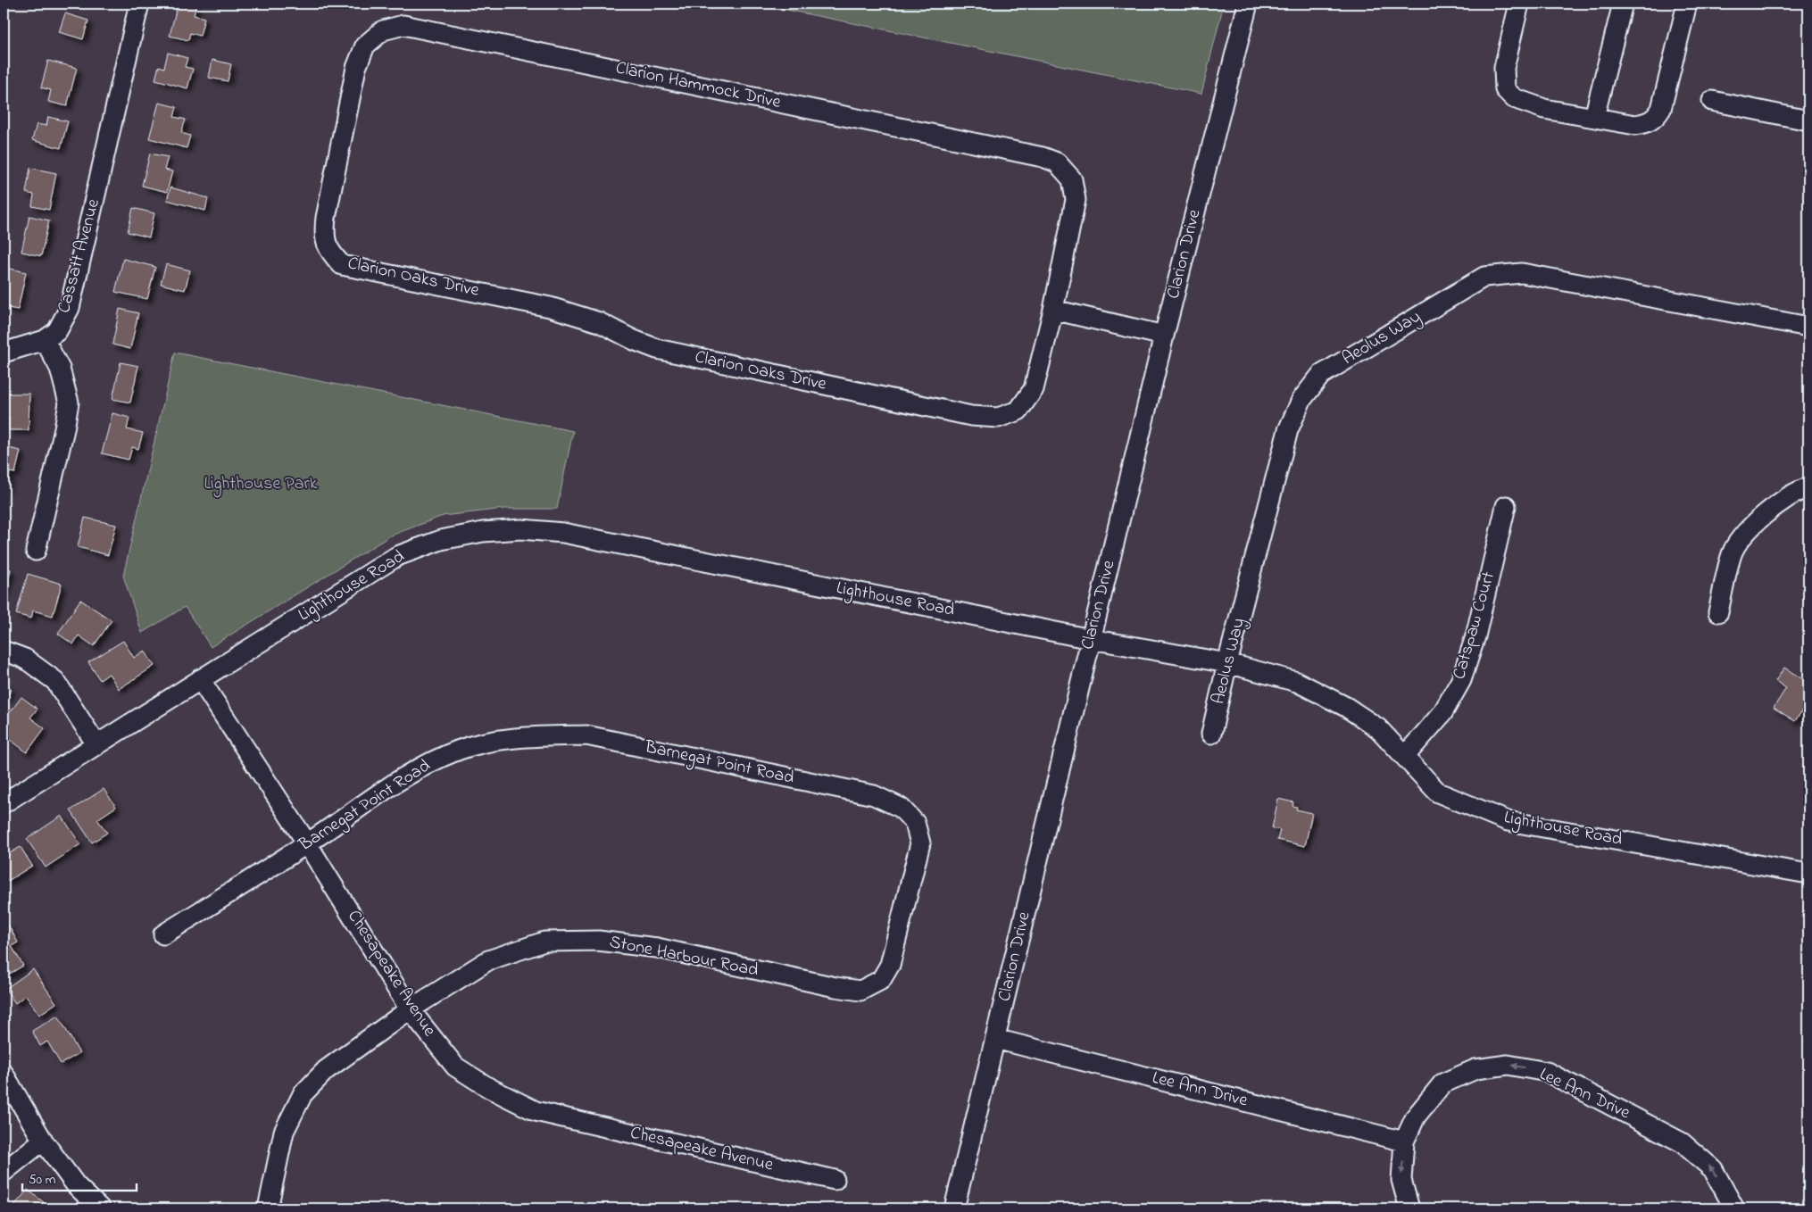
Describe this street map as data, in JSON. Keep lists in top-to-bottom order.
{
  "streets": {
    "street": [
      "Clarion Hammock Drive",
      "Clarion Drive",
      "Cassatt Avenue",
      "Clarion Oaks Drive",
      "Aeolus Way",
      "Lighthouse Road",
      "Catspaw Court",
      "Barnegat Point Road",
      "Stone Harbour Road",
      "Chesapeake Avenue",
      "Lee Ann Drive"
    ]
  },
  "crossings": [
    ["Clarion Hammock Drive", "Clarion Oaks Drive"],
    ["Clarion Drive", "Lighthouse Road"],
    ["Clarion Drive", "Lee Ann Drive"],
    ["Aeolus Way", "Lighthouse Road"],
    ["Lighthouse Road", "Catspaw Court"],
    ["Lighthouse Road", "Chesapeake Avenue"],
    ["Barnegat Point Road", "Stone Harbour Road"],
    ["Barnegat Point Road", "Chesapeake Avenue"],
    ["Stone Harbour Road", "Chesapeake Avenue"]
  ],
  "parks": ["Lighthouse Park"],
  "scale_bar": "50 m"
}
